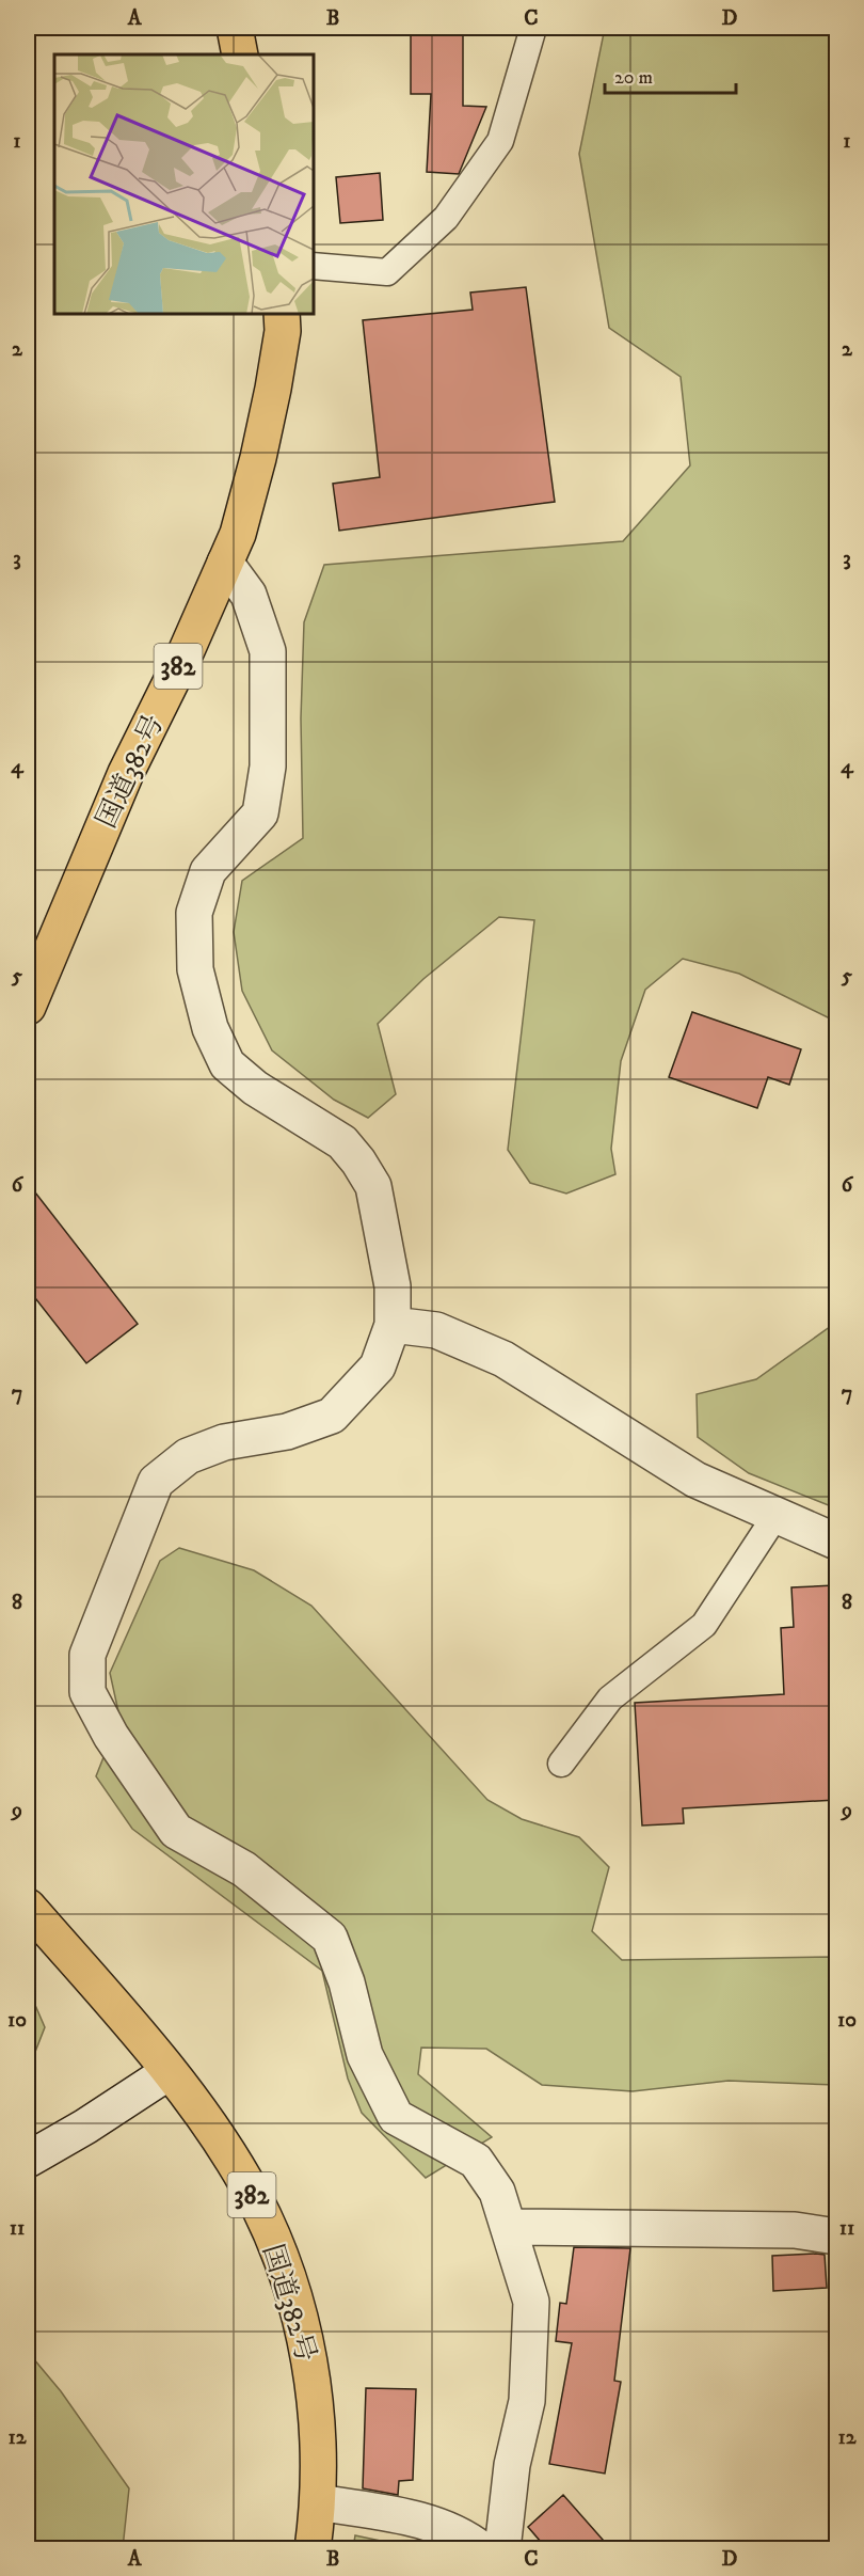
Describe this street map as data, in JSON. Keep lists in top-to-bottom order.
{
  "streets": {
    "highway": ["382", "国道382号"]
  },
  "scale_bar": "20 m",
  "grid": {
    "columns": [
      "A",
      "B",
      "C",
      "D"
    ],
    "rows": [
      "1",
      "2",
      "3",
      "4",
      "5",
      "6",
      "7",
      "8",
      "9",
      "10",
      "11",
      "12"
    ]
  }
}
